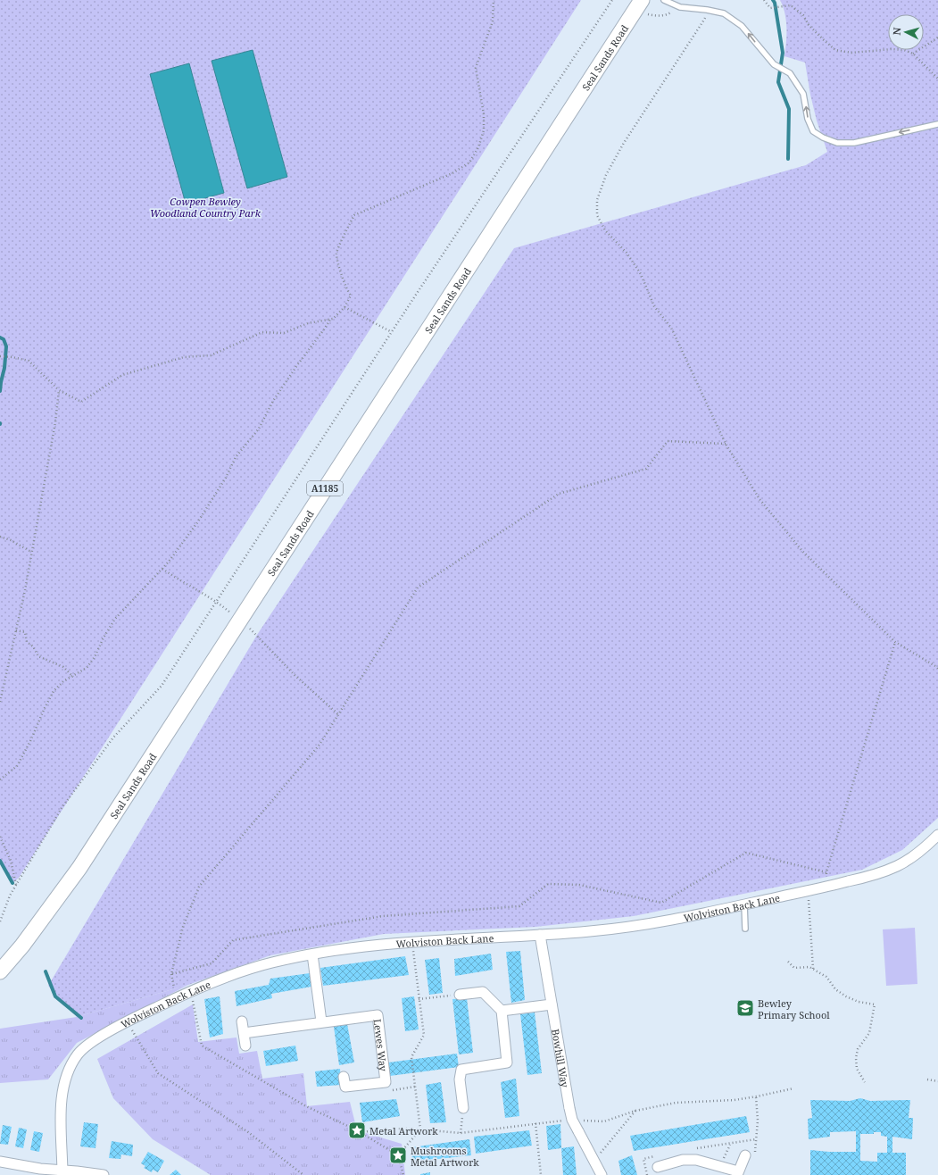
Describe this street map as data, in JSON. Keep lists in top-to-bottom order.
{
  "streets": {
    "main road": ["Seal Sands Road", "A1185"],
    "street": ["Wolviston Back Lane", "Lewes Way", "Bowhill Way"]
  },
  "crossings": [
    ["Wolviston Back Lane", "Bowhill Way"]
  ],
  "parks": ["Cowpen Bewley Woodland Country Park"],
  "places": {
    "school or university": ["Bewley Primary School"],
    "place": ["Metal Artwork", "Mushrooms Metal Artwork"]
  },
  "north": "left"
}
